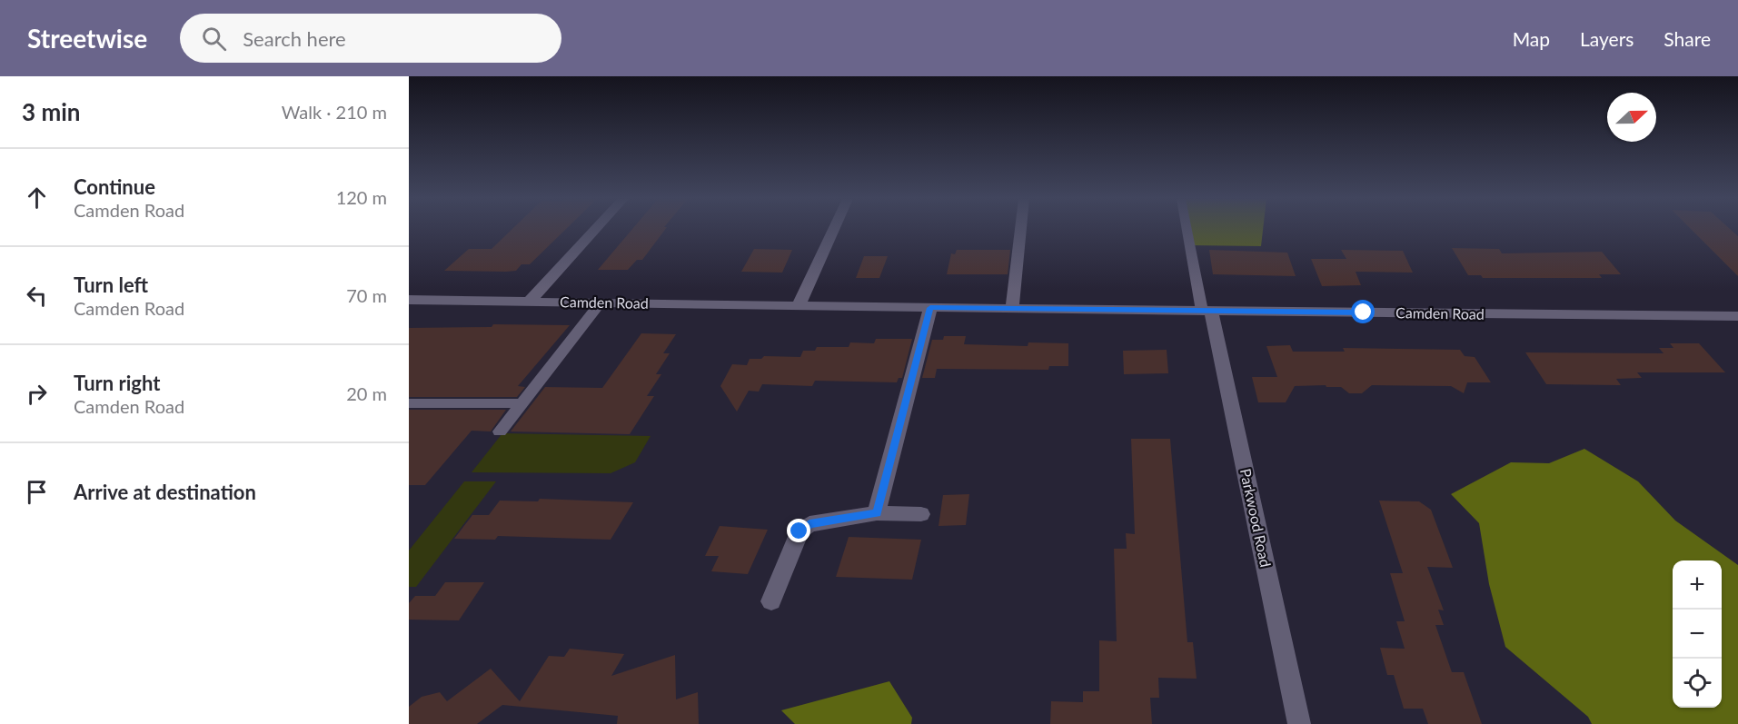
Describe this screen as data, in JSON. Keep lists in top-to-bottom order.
{
  "streets": {
    "street": ["Camden Road", "Parkwood Road"]
  },
  "crossings": [
    ["Camden Road", "Parkwood Road"]
  ],
  "north": "right",
  "page": {
    "header": "Streetwise",
    "search": "Search here",
    "nav": ["Map", "Layers", "Share"],
    "heading": ["3 min", "Walk · 210 m"],
    "list": [
      ["Continue", "Camden Road", "120 m"],
      ["Turn left", "Camden Road", "70 m"],
      ["Turn right", "Camden Road", "20 m"],
      "Arrive at destination"
    ],
    "map_buttons": ["+", "−"]
  }
}
